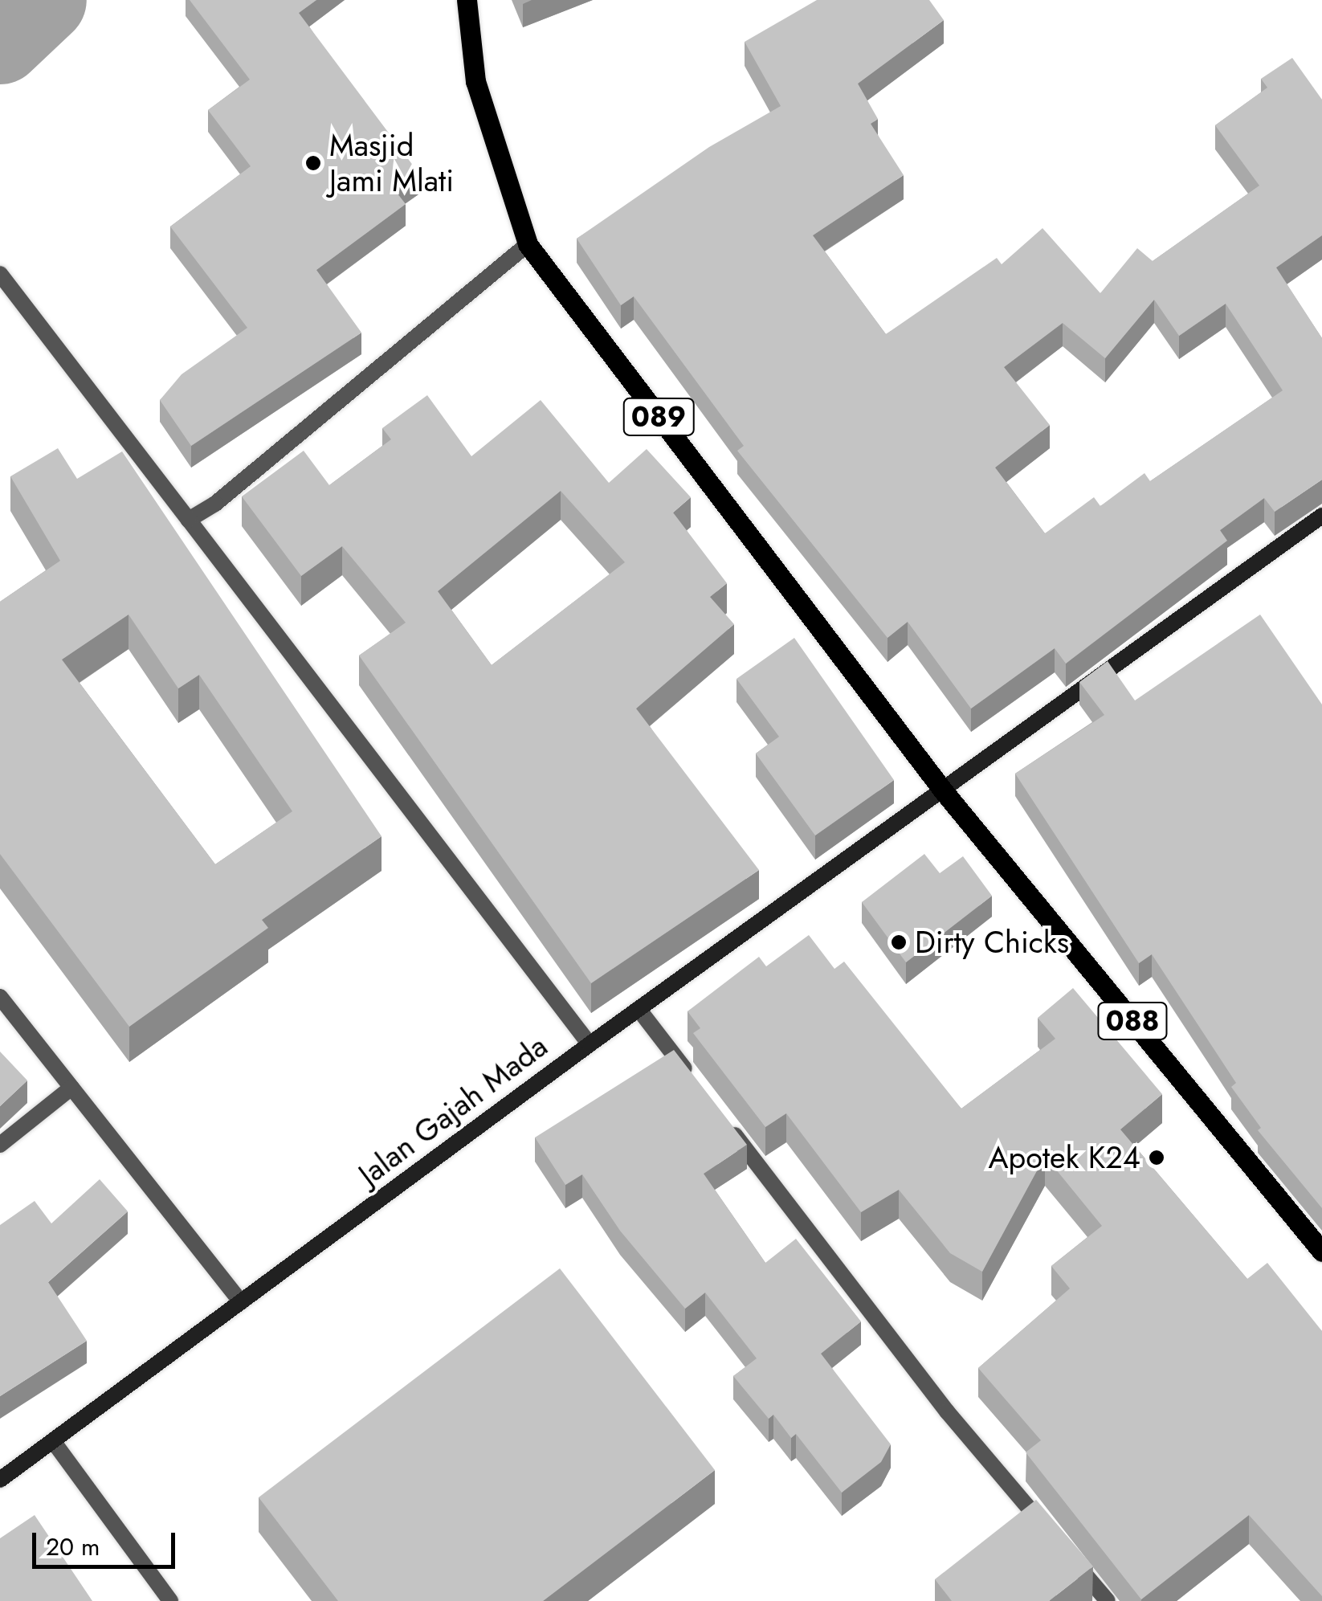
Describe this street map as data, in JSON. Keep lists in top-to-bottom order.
{
  "streets": {
    "main road": ["089", "088", "Jalan Gajah Mada"]
  },
  "crossings": [
    ["089", "088"],
    ["089", "Jalan Gajah Mada"],
    ["088", "Jalan Gajah Mada"]
  ],
  "places": ["Masjid Jami Mlati", "Dirty Chicks", "Apotek K24"],
  "scale_bar": "20 m"
}
